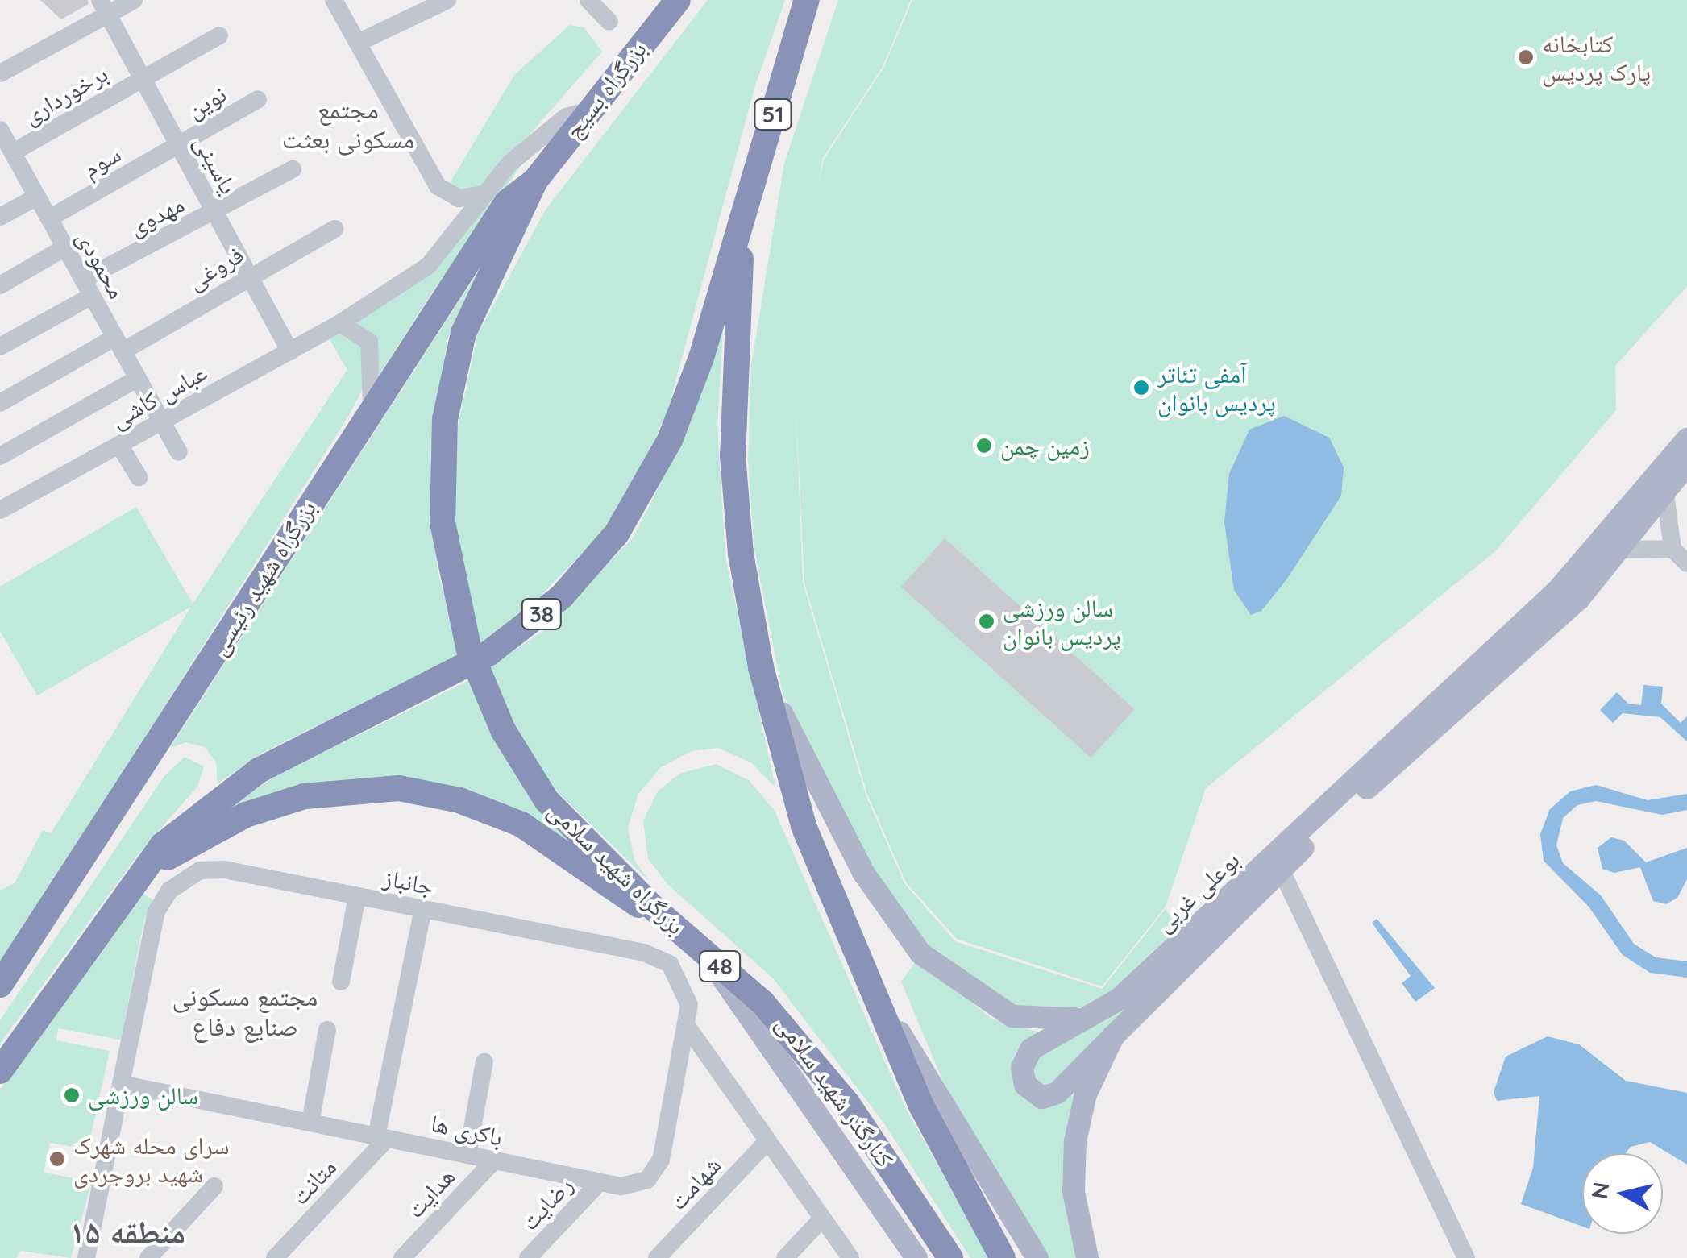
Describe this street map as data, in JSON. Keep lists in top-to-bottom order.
{
  "streets": {
    "highway": [
      "بزرگراه بسیج",
      "51",
      "بزرگراه شهید رئیسی",
      "38",
      "بزرگراه شهید سلامی",
      "48"
    ],
    "main road": ["بوعلی غربی", "کنارگذر شهید سلامی"],
    "street": [
      "برخورداری",
      "نوین",
      "سوم",
      "یاسینی",
      "مهدوی",
      "محمودی",
      "فروغی",
      "عباس کاشی",
      "جانباز",
      "باکری ها",
      "متانت",
      "شهامت",
      "هدایت",
      "رضایت"
    ]
  },
  "crossings": [
    ["بزرگراه بسیج", "عباس کاشی"],
    ["بزرگراه بسیج", "بزرگراه شهید رئیسی"],
    ["بزرگراه بسیج", "بزرگراه شهید سلامی"],
    ["برخورداری", "یاسینی"],
    ["برخورداری", "محمودی"],
    ["نوین", "سوم"],
    ["نوین", "یاسینی"],
    ["51", "38"],
    ["سوم", "یاسینی"],
    ["سوم", "محمودی"],
    ["یاسینی", "مهدوی"],
    ["یاسینی", "فروغی"],
    ["یاسینی", "عباس کاشی"],
    ["مهدوی", "محمودی"],
    ["محمودی", "فروغی"],
    ["محمودی", "عباس کاشی"],
    ["بزرگراه شهید رئیسی", "بزرگراه شهید سلامی"],
    ["بزرگراه شهید سلامی", "کنارگذر شهید سلامی"],
    ["جانباز", "باکری ها"],
    ["جانباز", "شهامت"],
    ["باکری ها", "متانت"],
    ["باکری ها", "هدایت"],
    ["باکری ها", "رضایت"]
  ],
  "districts": ["مجتمع مسکونی بعثت", "مجتمع مسکونی صنایع دفاع", "منطقه ۱۵"],
  "places": [
    "کتابخانه پارک پردیس",
    "آمفی تئاتر پردیس بانوان",
    "زمین چمن",
    "سالن ورزشی پردیس بانوان",
    "سالن ورزشی",
    "سرای محله شهرک شهید بروجردی"
  ],
  "north": "left"
}
